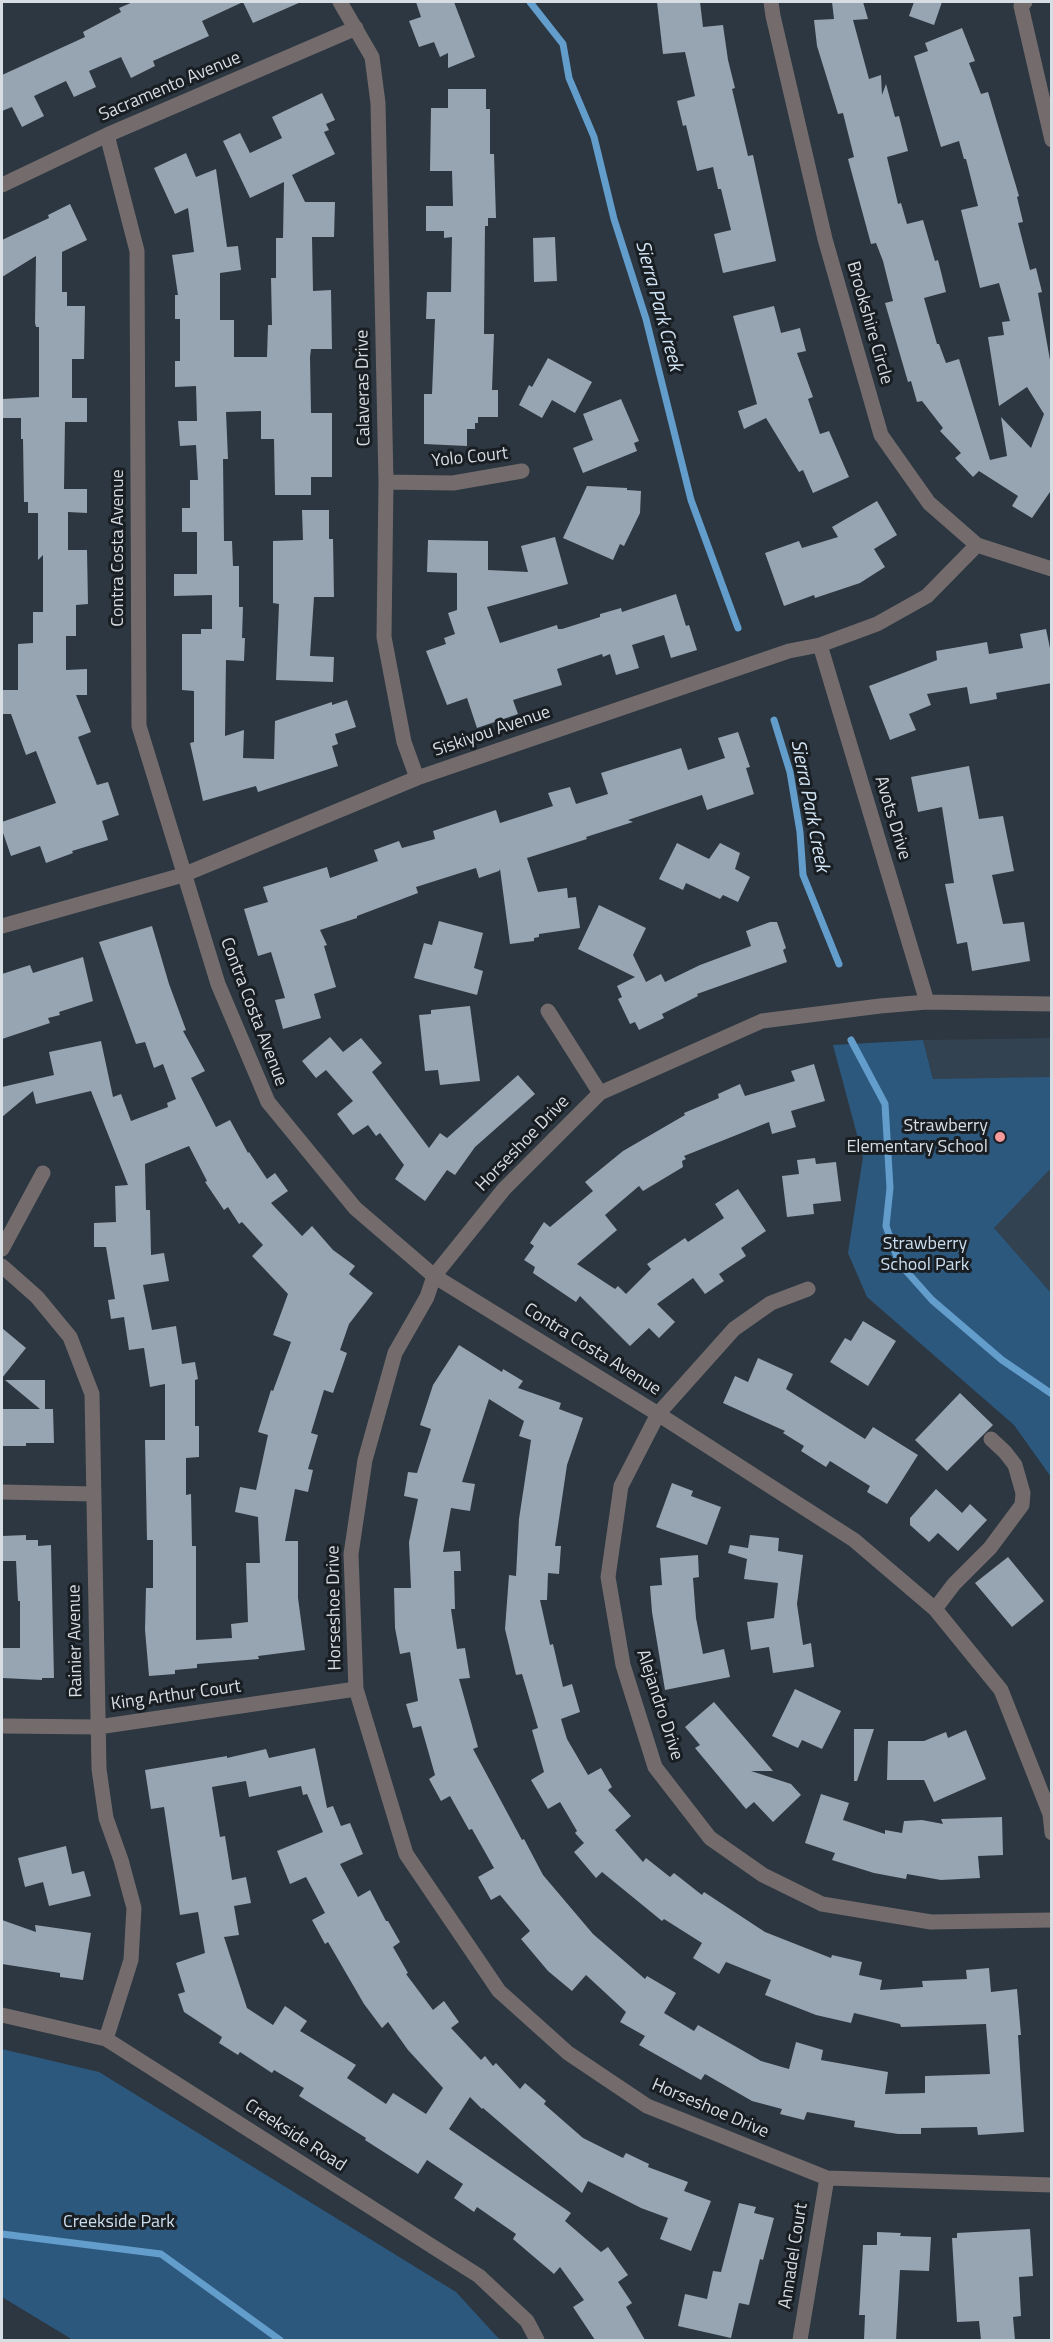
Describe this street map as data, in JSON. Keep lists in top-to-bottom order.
{
  "streets": {
    "street": [
      "Sacramento Avenue",
      "Brookshire Circle",
      "Calaveras Drive",
      "Yolo Court",
      "Contra Costa Avenue",
      "Siskiyou Avenue",
      "Avots Drive",
      "Horseshoe Drive",
      "Rainier Avenue",
      "King Arthur Court",
      "Alejandro Drive",
      "Creekside Road",
      "Annadel Court"
    ]
  },
  "crossings": [
    ["Sacramento Avenue", "Calaveras Drive"],
    ["Sacramento Avenue", "Contra Costa Avenue"],
    ["Brookshire Circle", "Siskiyou Avenue"],
    ["Calaveras Drive", "Yolo Court"],
    ["Calaveras Drive", "Siskiyou Avenue"],
    ["Contra Costa Avenue", "Siskiyou Avenue"],
    ["Contra Costa Avenue", "Horseshoe Drive"],
    ["Contra Costa Avenue", "Alejandro Drive"],
    ["Siskiyou Avenue", "Avots Drive"],
    ["Avots Drive", "Horseshoe Drive"],
    ["Horseshoe Drive", "King Arthur Court"],
    ["Horseshoe Drive", "Annadel Court"],
    ["Rainier Avenue", "King Arthur Court"],
    ["Rainier Avenue", "Creekside Road"]
  ],
  "water": ["Sierra Park Creek"],
  "parks": ["Strawberry School Park", "Creekside Park"],
  "places": ["Strawberry Elementary School"]
}
